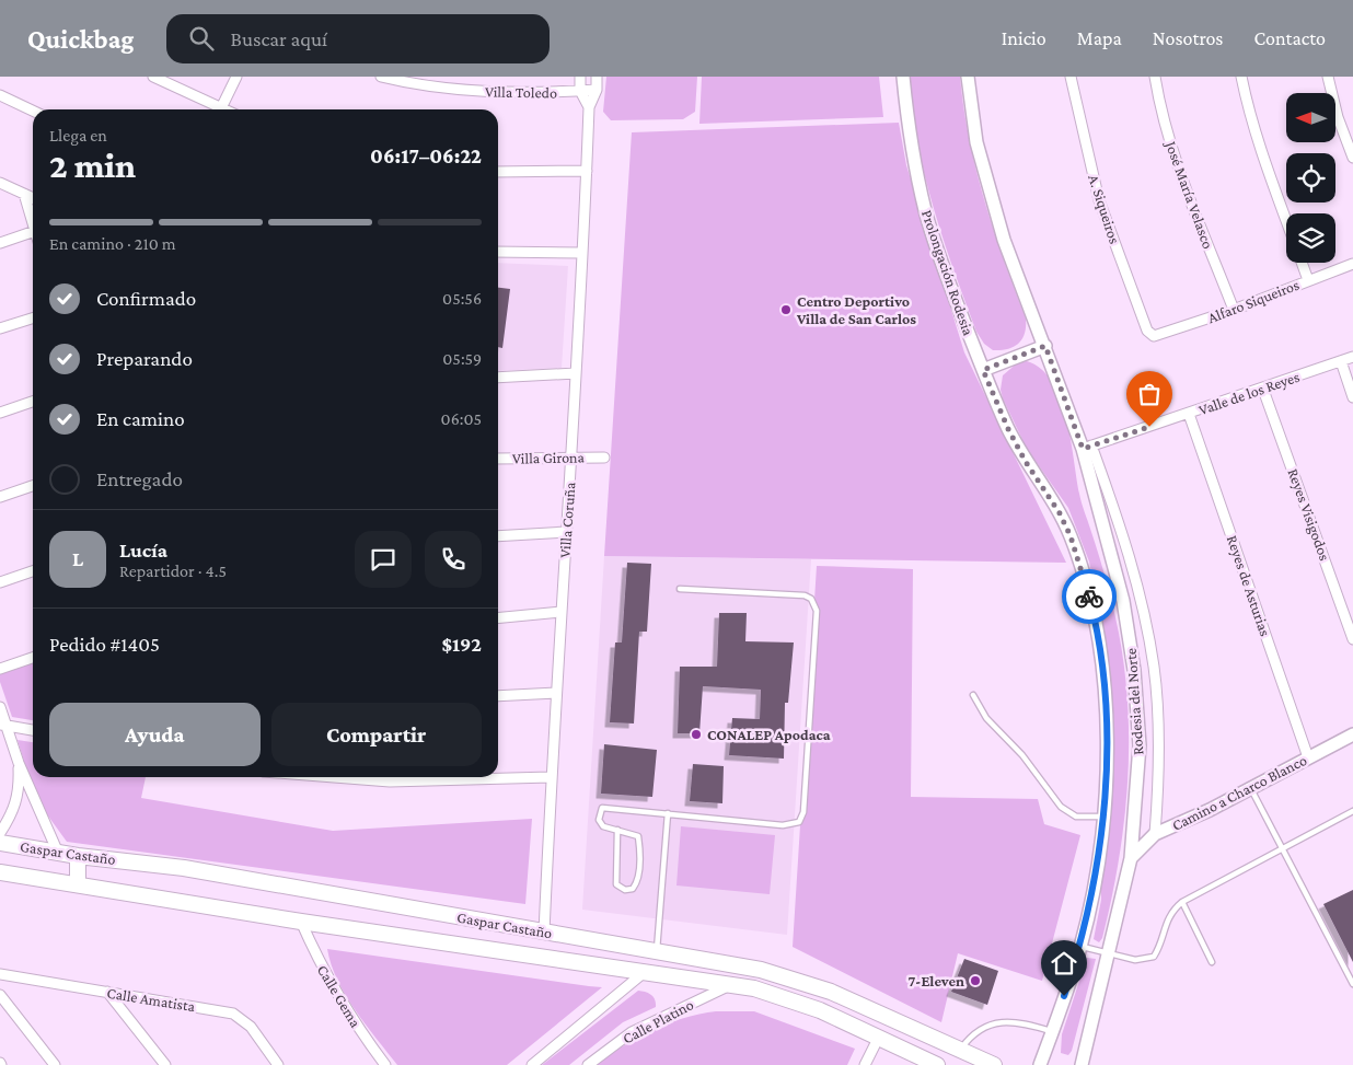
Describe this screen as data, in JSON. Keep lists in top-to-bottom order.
{
  "streets": {
    "main road": ["Gaspar Castaño"],
    "street": [
      "Villa Toledo",
      "José María Velasco",
      "A. Siqueiros",
      "Prolongación Rodesia",
      "Alfaro Siqueiros",
      "Valle de los Reyes",
      "Villa Girona",
      "Reyes Visigodos",
      "Villa Coruña",
      "Reyes de Asturias",
      "Rodesia del Norte",
      "Camino a Charco Blanco",
      "Calle Gema",
      "Calle Amatista",
      "Calle Platino"
    ]
  },
  "crossings": [
    ["Villa Toledo", "Villa Coruña"],
    ["José María Velasco", "Alfaro Siqueiros"],
    ["A. Siqueiros", "Alfaro Siqueiros"],
    ["Prolongación Rodesia", "Rodesia del Norte"],
    ["Valle de los Reyes", "Reyes Visigodos"],
    ["Valle de los Reyes", "Reyes de Asturias"],
    ["Valle de los Reyes", "Rodesia del Norte"],
    ["Villa Girona", "Villa Coruña"],
    ["Villa Coruña", "Gaspar Castaño"],
    ["Reyes de Asturias", "Camino a Charco Blanco"],
    ["Rodesia del Norte", "Camino a Charco Blanco"],
    ["Gaspar Castaño", "Calle Gema"],
    ["Gaspar Castaño", "Calle Platino"]
  ],
  "places": ["Centro Deportivo Villa de San Carlos", "CONALEP Apodaca", "7-Eleven"],
  "north": "left",
  "page": {
    "header": "Quickbag",
    "search": "Buscar aquí",
    "nav": [
      "Inicio",
      "Mapa",
      "Nosotros",
      "Contacto"
    ],
    "heading": ["2 min", "Llega en", "06:17–06:22"],
    "panel": [
      "Lucía",
      "Repartidor · 4.5",
      "Pedido #1405",
      "$192"
    ],
    "bar": "En camino · 210 m",
    "list": [
      ["Confirmado", "05:56"],
      ["Preparando", "05:59"],
      ["En camino", "06:05"],
      "Entregado"
    ],
    "round": "L",
    "buttons": ["Ayuda", "Compartir"]
  }
}
